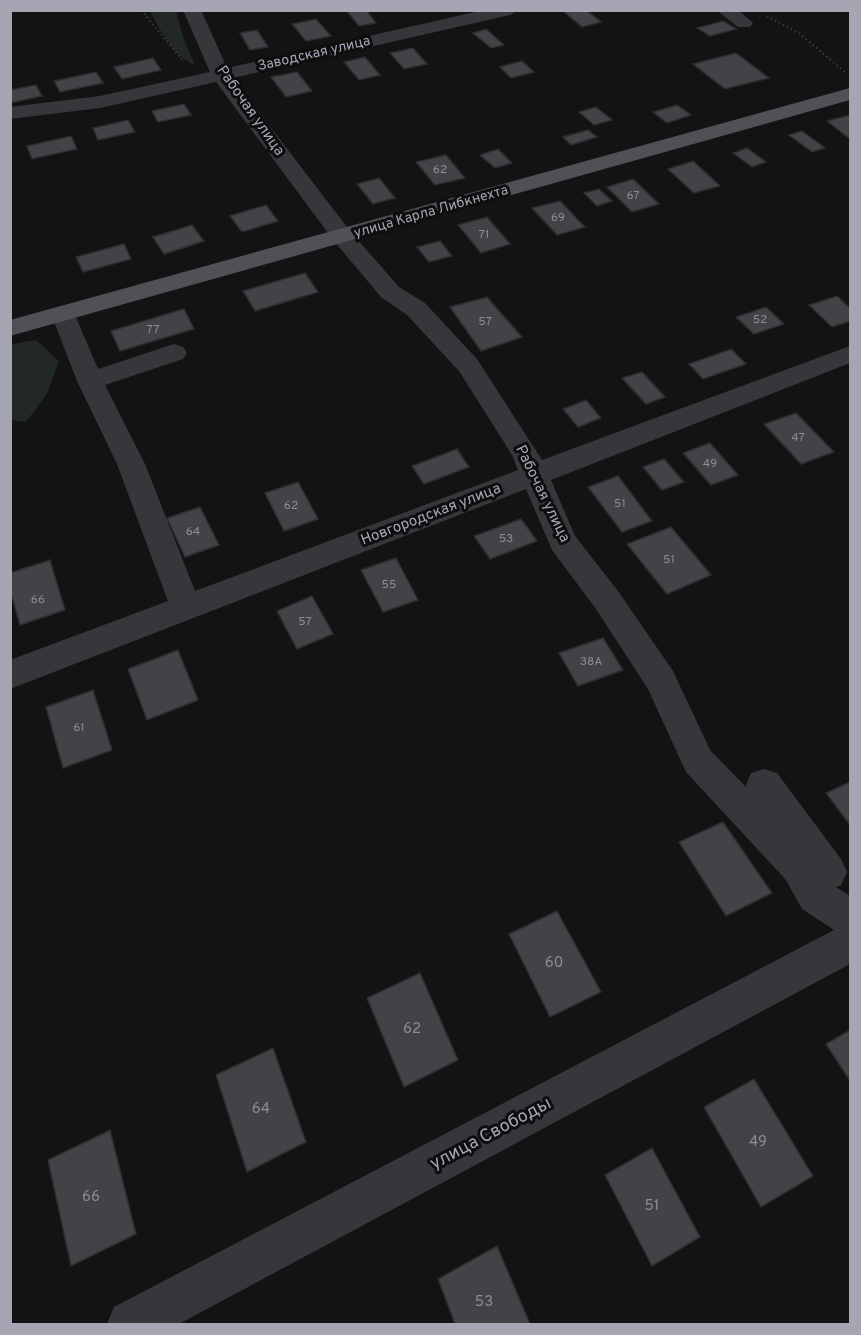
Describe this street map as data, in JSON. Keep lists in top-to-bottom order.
{
  "streets": {
    "main road": ["улица Карла Либкнехта"],
    "street": [
      "Заводская улица",
      "Рабочая улица",
      "Новгородская улица",
      "улица Свободы"
    ]
  },
  "crossings": [
    ["Заводская улица", "Рабочая улица"],
    ["Рабочая улица", "улица Карла Либкнехта"],
    ["Рабочая улица", "Новгородская улица"]
  ],
  "house_numbers": [
    "62",
    "67",
    "69",
    "71",
    "52",
    "57",
    "77",
    "47",
    "49",
    "51",
    "62",
    "64",
    "53",
    "51",
    "55",
    "66",
    "57",
    "38А",
    "61",
    "60",
    "62",
    "64",
    "49",
    "66",
    "51",
    "53"
  ]
}
